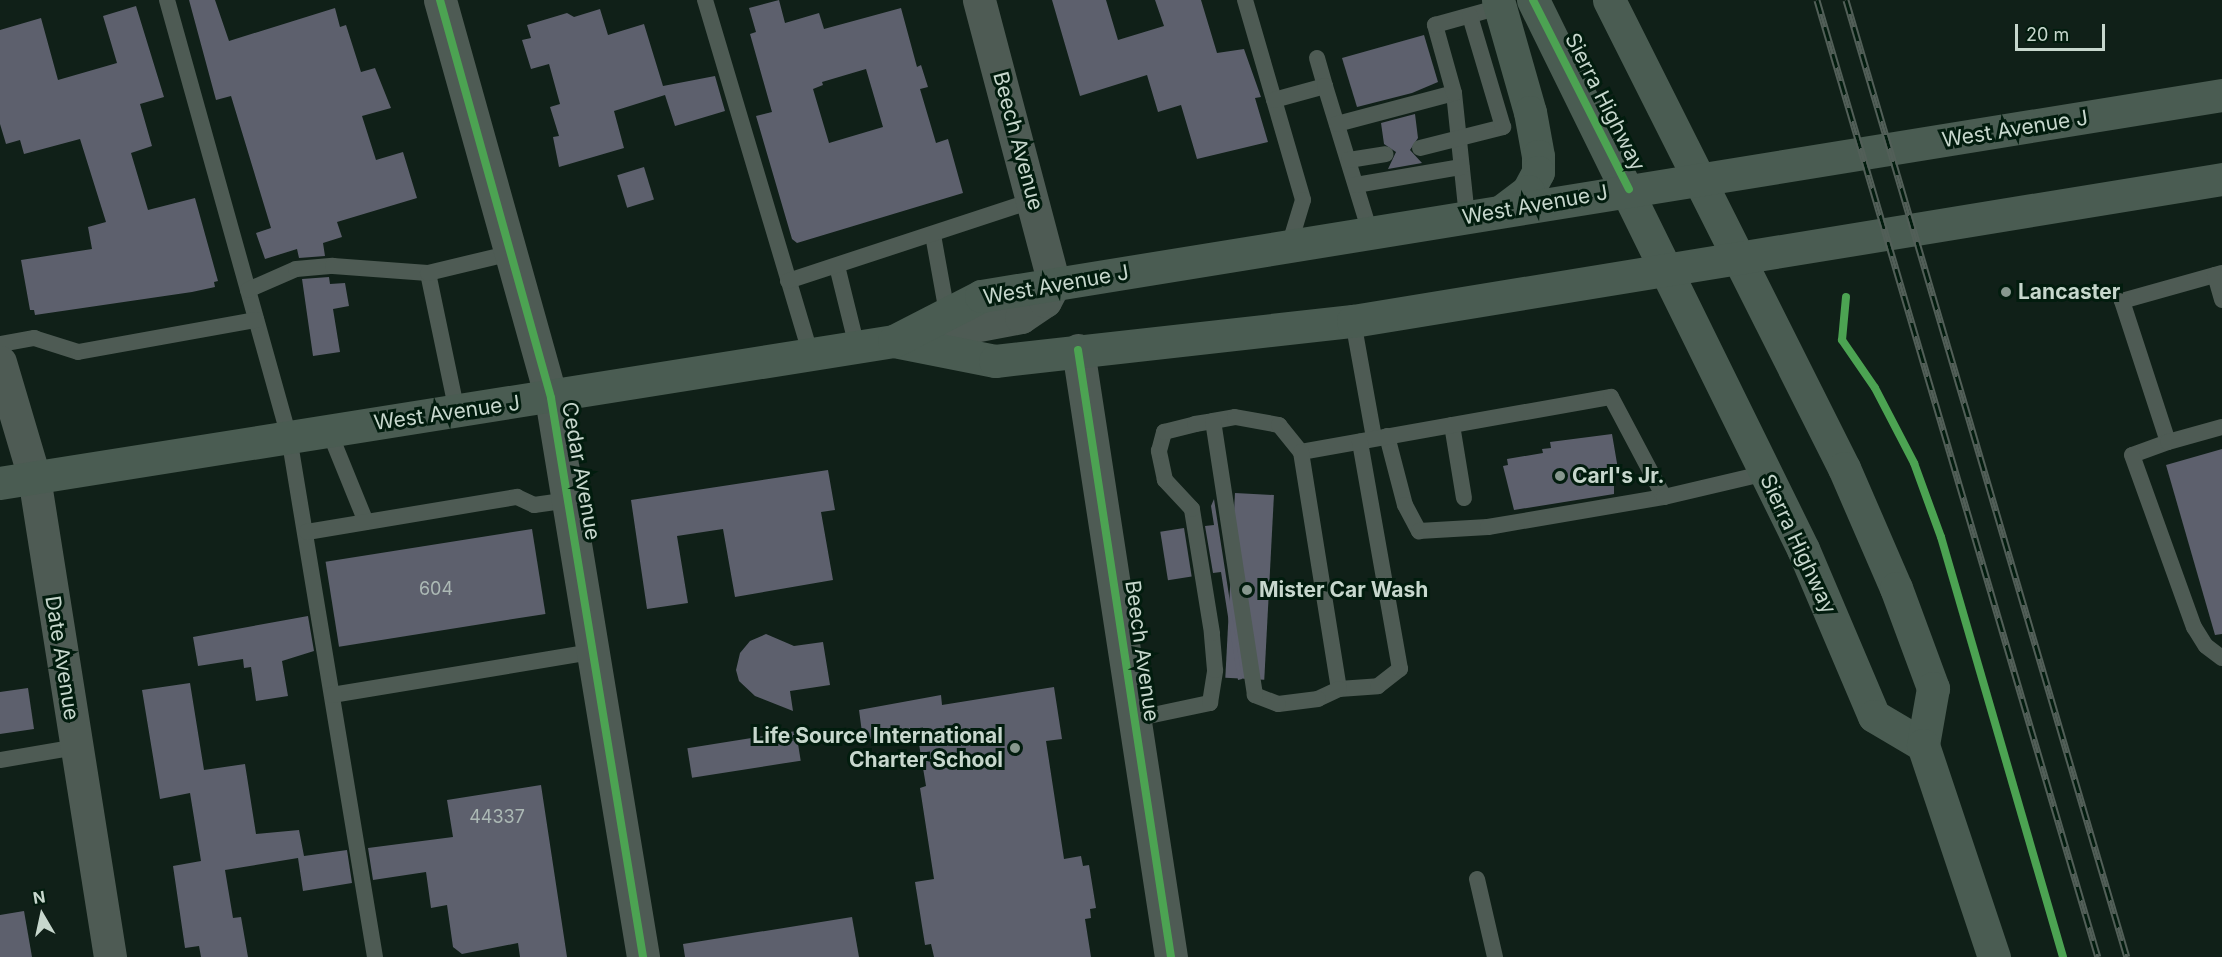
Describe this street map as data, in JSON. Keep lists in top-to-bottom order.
{
  "streets": {
    "main road": ["Sierra Highway", "West Avenue J"],
    "street": ["Beech Avenue", "Cedar Avenue", "Date Avenue"]
  },
  "crossings": [
    ["Sierra Highway", "West Avenue J"],
    ["West Avenue J", "Beech Avenue"],
    ["West Avenue J", "Cedar Avenue"],
    ["West Avenue J", "Date Avenue"]
  ],
  "places": [
    "Lancaster",
    "Carl's Jr.",
    "Mister Car Wash",
    "Life Source International Charter School"
  ],
  "house_numbers": ["604", "44337"],
  "scale_bar": "20 m",
  "north": "top"
}
